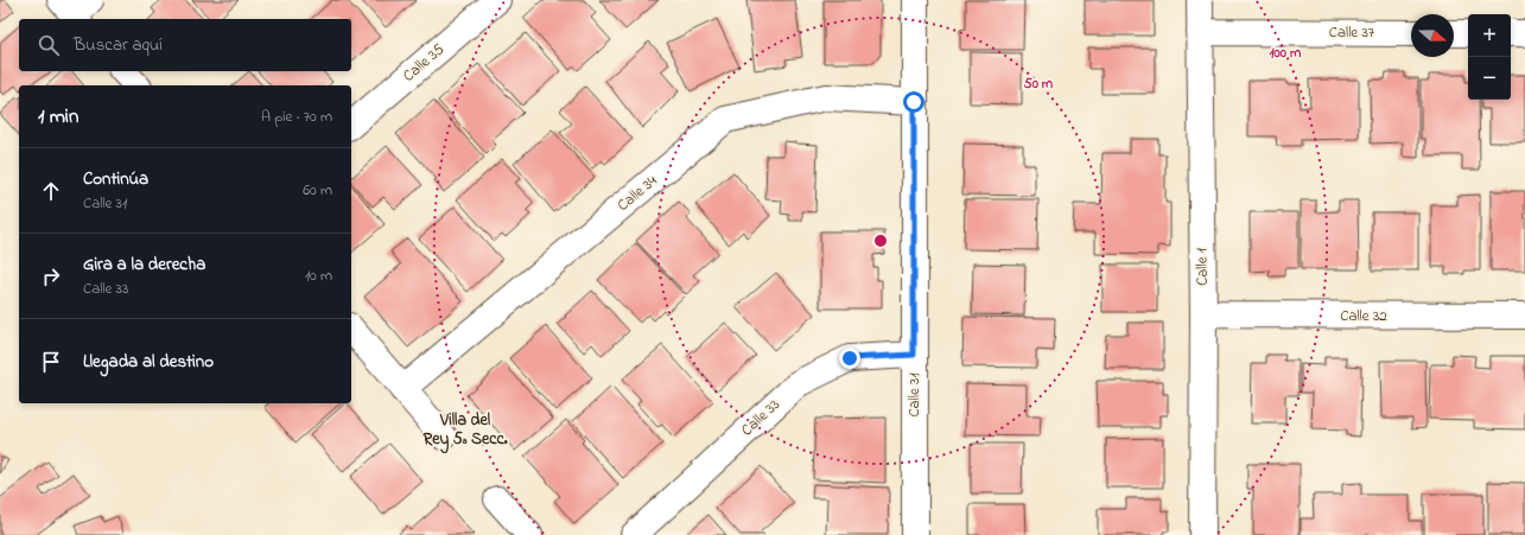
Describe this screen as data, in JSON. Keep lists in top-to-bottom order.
{
  "streets": {
    "street": [
      "Calle 37",
      "Calle 35",
      "Calle 34",
      "Calle 1",
      "Calle 32",
      "Calle 31",
      "Calle 33"
    ]
  },
  "crossings": [
    ["Calle 37", "Calle 1"],
    ["Calle 34", "Calle 31"],
    ["Calle 1", "Calle 32"],
    ["Calle 31", "Calle 33"]
  ],
  "districts": ["Villa del Rey 5ª Secc."],
  "north": "right",
  "page": {
    "map_buttons": ["+", "−"],
    "search": "Buscar aquí",
    "heading": ["1 min", "A pie · 70 m"],
    "list": [
      ["Continúa", "Calle 31", "60 m"],
      ["Gira a la derecha", "Calle 33", "10 m"],
      "Llegada al destino"
    ]
  },
  "rings": ["100 m", "50 m"]
}
